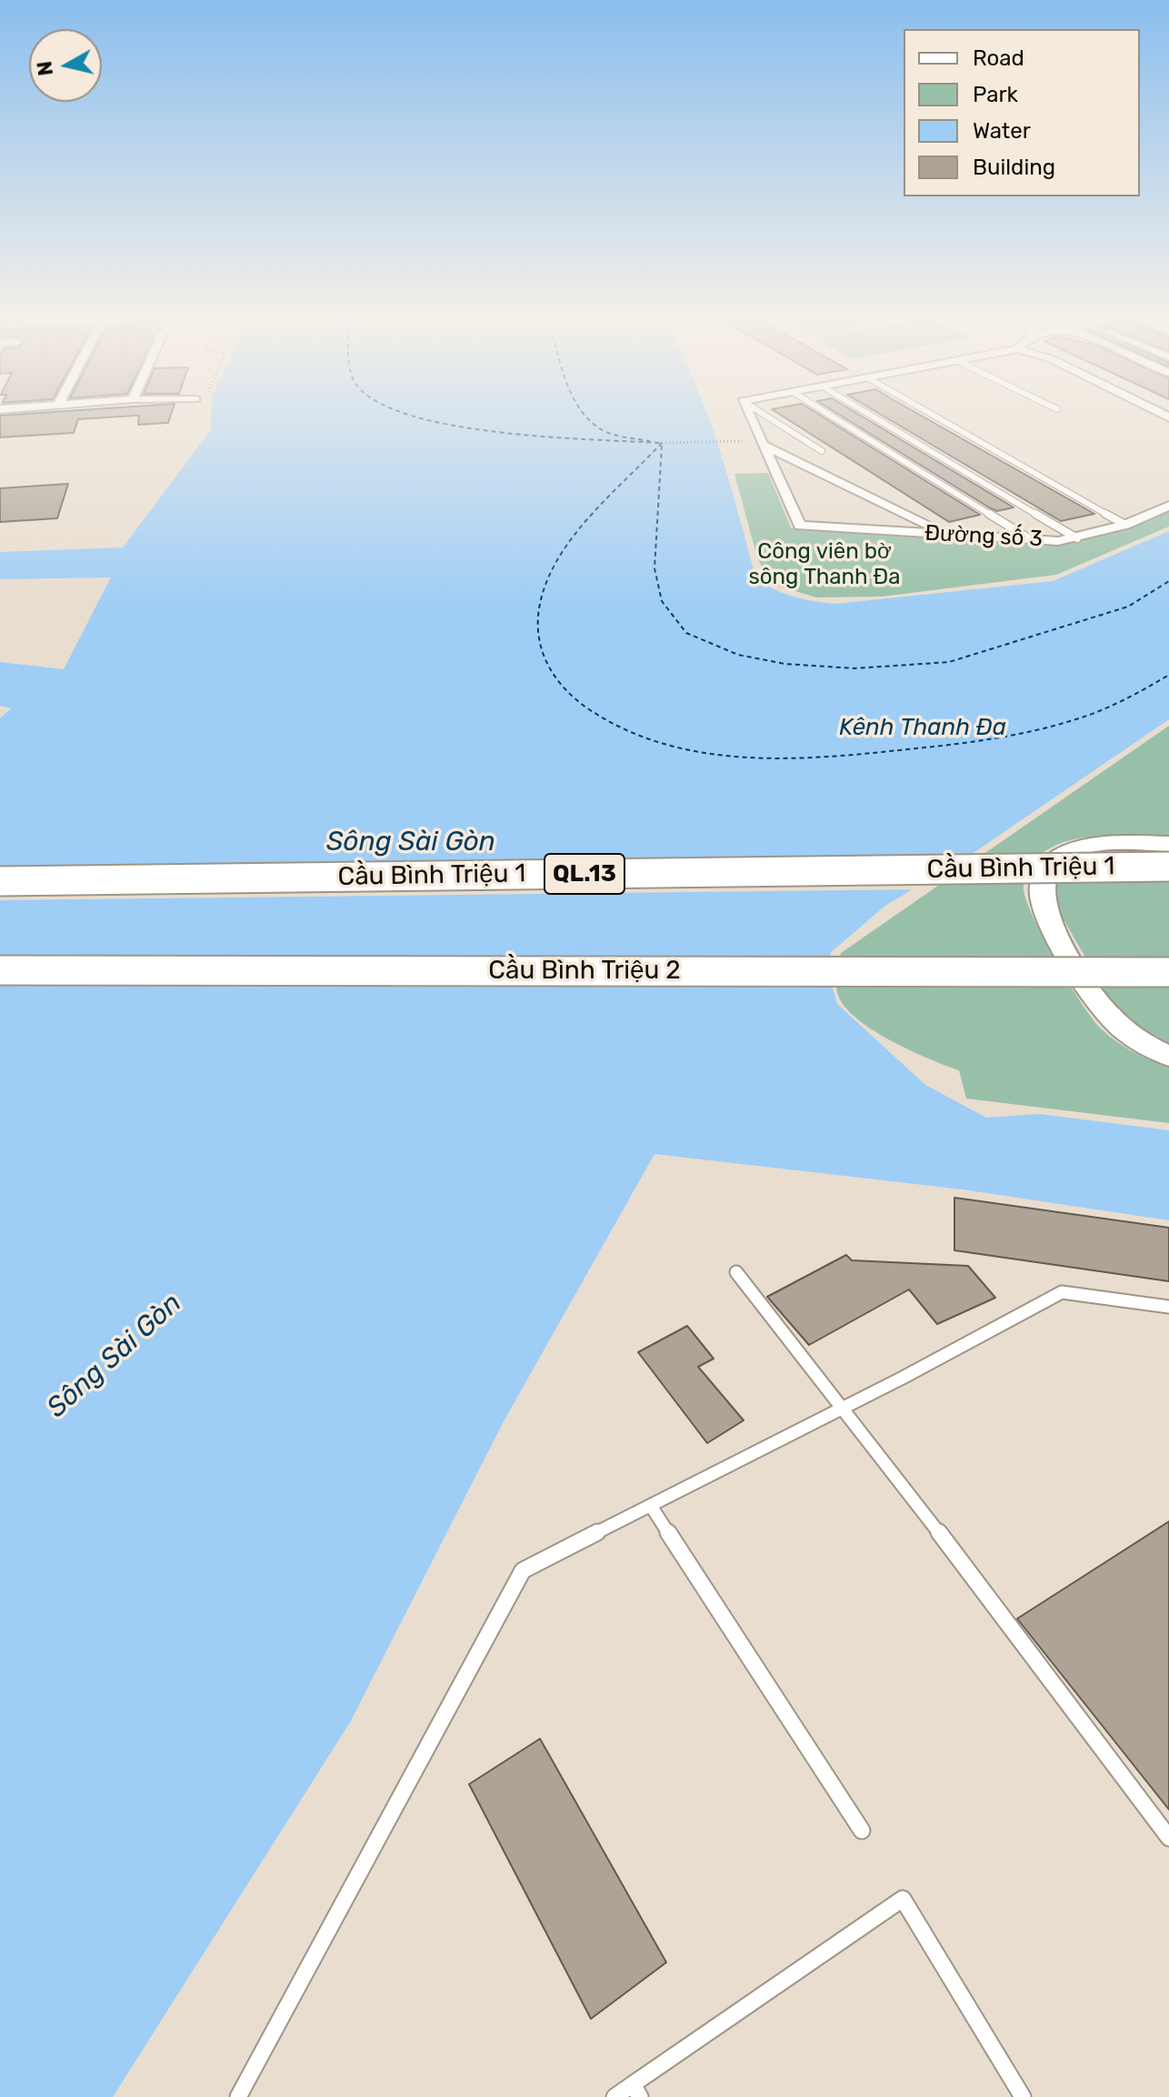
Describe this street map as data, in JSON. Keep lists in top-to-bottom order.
{
  "streets": {
    "main road": ["Cầu Bình Triệu 1", "QL.13", "Cầu Bình Triệu 2"],
    "street": ["Đường số 3"]
  },
  "water": ["Kênh Thanh Đa", "Sông Sài Gòn"],
  "parks": ["Công viên bờ sông Thanh Đa"],
  "legend": [
    "Road",
    "Park",
    "Water",
    "Building"
  ],
  "north": "left"
}
